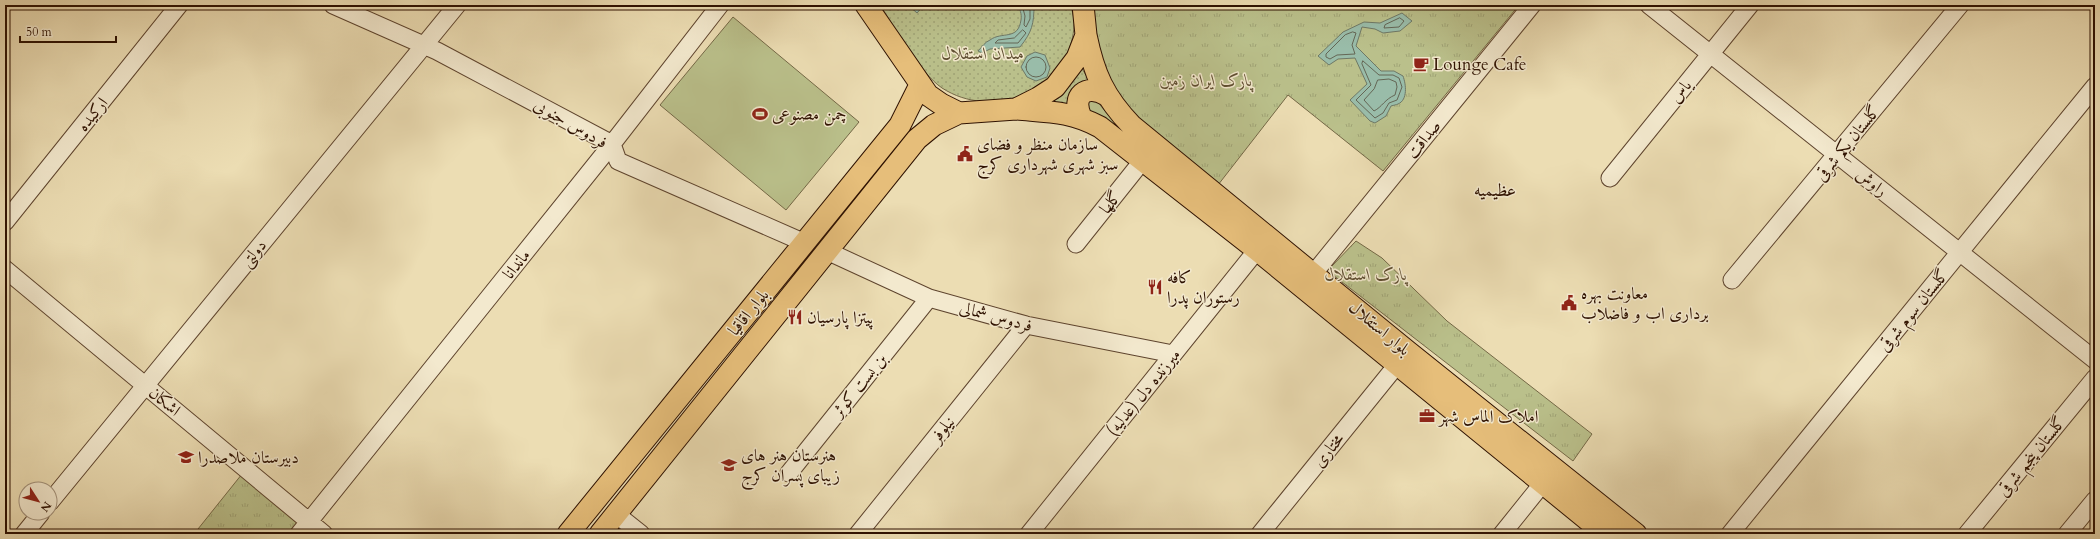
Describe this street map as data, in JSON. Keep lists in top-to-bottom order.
{
  "streets": {
    "main road": ["بلوار اقاقیا", "بلوار استقلال"],
    "street": [
      "یاس",
      "ارکیده",
      "فردوس جنوبی",
      "صداقت",
      "گلستان یکم شرقی",
      "راوش",
      "گلها",
      "دولتی",
      "ماندانا",
      "گلستان سوم شرقی",
      "فردوس شمالی",
      "بن بست کوثر",
      "میرزنده دل (عدلیه)",
      "اشکان",
      "نیلوفر",
      "مختاری",
      "گلستان پنجم شرقی"
    ]
  },
  "crossings": [
    ["یاس", "راوش"],
    ["فردوس جنوبی", "دولتی"],
    ["فردوس جنوبی", "ماندانا"],
    ["فردوس جنوبی", "بلوار اقاقیا"],
    ["صداقت", "بلوار استقلال"],
    ["گلستان یکم شرقی", "راوش"],
    ["راوش", "گلستان سوم شرقی"],
    ["گلها", "بلوار استقلال"],
    ["دولتی", "اشکان"],
    ["ماندانا", "اشکان"],
    ["بلوار اقاقیا", "فردوس شمالی"],
    ["فردوس شمالی", "بن بست کوثر"],
    ["فردوس شمالی", "میرزنده دل (عدلیه)"],
    ["فردوس شمالی", "نیلوفر"],
    ["بلوار استقلال", "میرزنده دل (عدلیه)"],
    ["بلوار استقلال", "مختاری"]
  ],
  "districts": ["عظیمیه"],
  "parks": ["میدان استقلال", "پارک ایران زمین", "پارک استقلال"],
  "places": {
    "cafe": ["Lounge Cafe"],
    "sports": ["چمن مصنوعی"],
    "public building": ["سازمان منظر و فضای سبز شهری شهرداری کرج", "معاونت بهره برداری اب و فاضلاب"],
    "restaurant": ["کافه رستوران پدرا", "پیتزا پارسیان"],
    "office": ["املاک الماس شهر"],
    "school or university": ["دبیرستان ملاصدرا", "هنرستان هنر های زیبای پسران کرج"]
  },
  "scale_bar": "50 m",
  "north": "bottom right"
}
